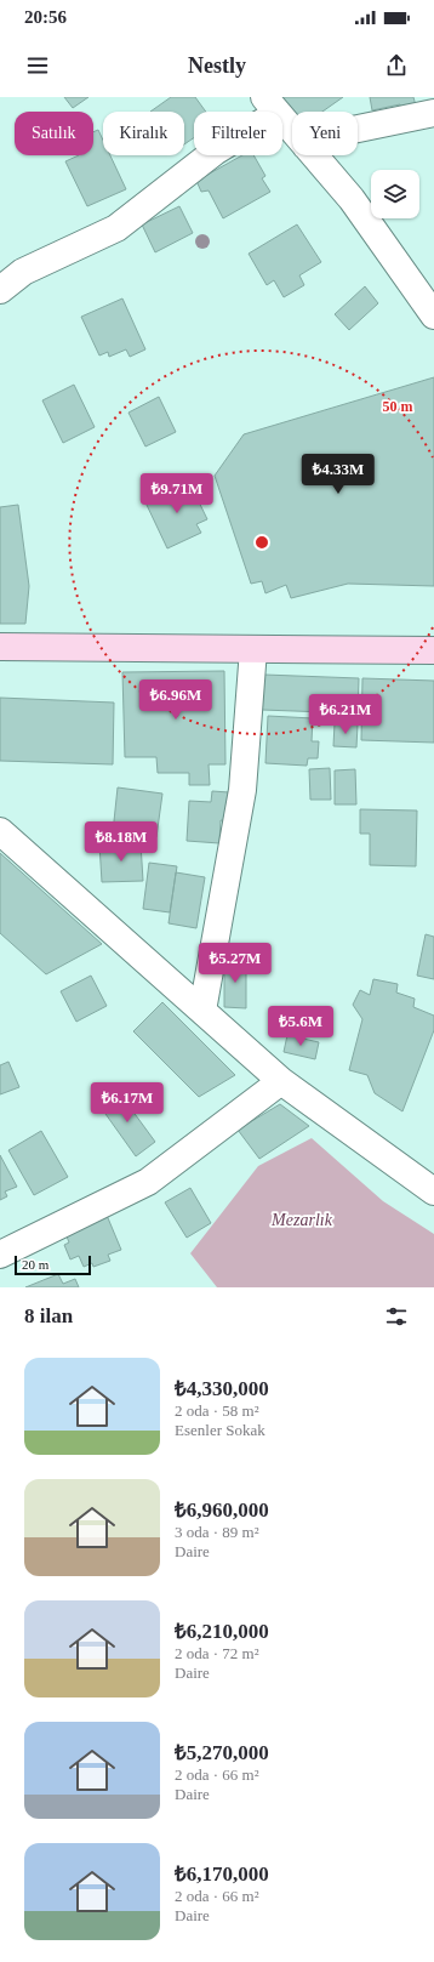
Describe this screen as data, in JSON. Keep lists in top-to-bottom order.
{
  "parks": ["Mezarlık"],
  "scale_bar": "20 m",
  "page": {
    "status": "20:56",
    "header": "Nestly",
    "chip": [
      "Satılık",
      "Kiralık",
      "Filtreler",
      "Yeni"
    ],
    "price": [
      "₺4.33M",
      "₺9.71M",
      "₺6.96M",
      "₺6.21M",
      "₺8.18M",
      "₺5.27M",
      "₺5.6M",
      "₺6.17M"
    ],
    "scale": "20 m",
    "heading": "8 ilan",
    "list": [
      {
        "name": "₺4,330,000",
        "note": "2 oda · 58 m² · Esenler Sokak"
      },
      {
        "name": "₺6,960,000",
        "note": "3 oda · 89 m² · Daire"
      },
      {
        "name": "₺6,210,000",
        "note": "2 oda · 72 m² · Daire"
      },
      {
        "name": "₺5,270,000",
        "note": "2 oda · 66 m² · Daire"
      },
      {
        "name": "₺6,170,000",
        "note": "2 oda · 66 m² · Daire"
      }
    ]
  },
  "rings": ["50 m"]
}
